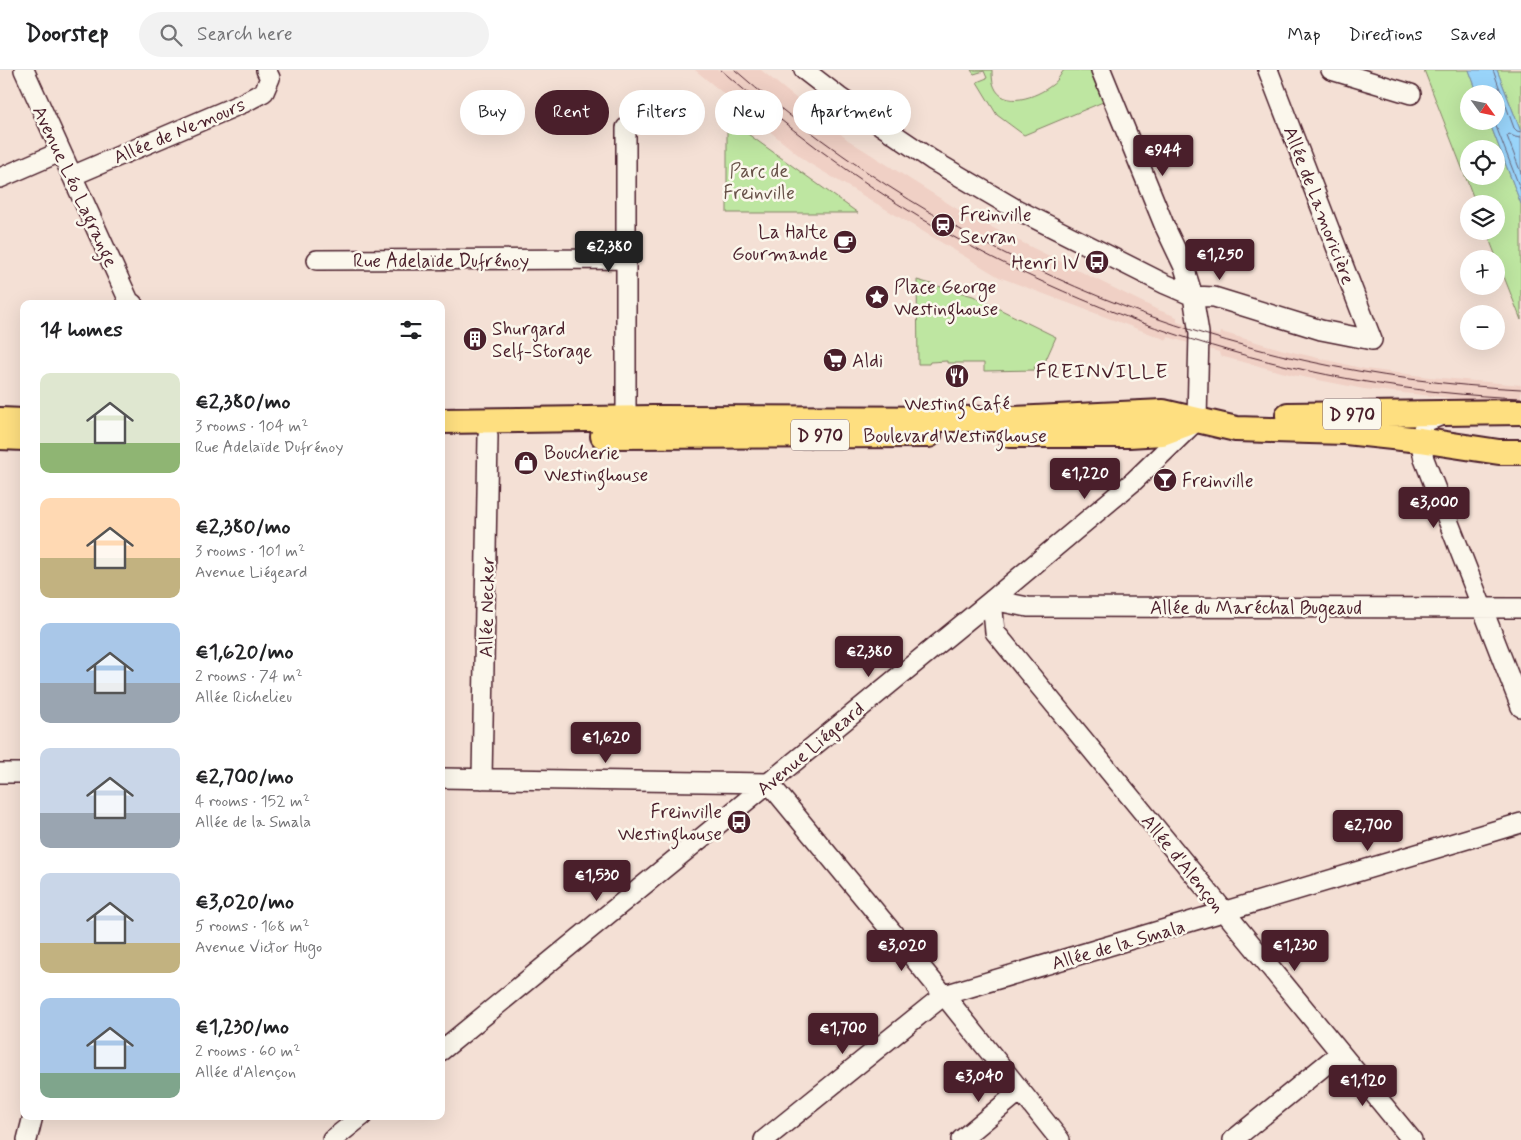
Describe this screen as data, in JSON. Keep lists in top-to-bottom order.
{
  "streets": {
    "main road": ["D 970", "Boulevard Westinghouse"],
    "street": [
      "Allée de Nemours",
      "Avenue Léo Lagrange",
      "Allée de Lamoricière",
      "Rue Adelaïde Dufrénoy",
      "Allée Necker",
      "Allée du Maréchal Bugeaud",
      "Avenue Liégeard",
      "Allée d'Alençon",
      "Allée de la Smala"
    ]
  },
  "crossings": [
    ["Allée de Nemours", "Avenue Léo Lagrange"],
    ["Boulevard Westinghouse", "Allée Necker"],
    ["Boulevard Westinghouse", "Avenue Liégeard"],
    ["Allée du Maréchal Bugeaud", "Avenue Liégeard"],
    ["Allée du Maréchal Bugeaud", "Allée d'Alençon"],
    ["Avenue Liégeard", "Allée d'Alençon"],
    ["Allée d'Alençon", "Allée de la Smala"]
  ],
  "districts": ["FREINVILLE"],
  "parks": ["Parc de Freinville"],
  "places": {
    "station": ["Freinville Sevran"],
    "cafe": ["La Halte Gourmande"],
    "bus stop": ["Henri IV", "Freinville Westinghouse"],
    "place": ["Place George Westinghouse"],
    "building": ["Shurgard Self-Storage"],
    "supermarket": ["Aldi"],
    "restaurant": ["Westing Café"],
    "shop": ["Boucherie Westinghouse"],
    "bar": ["Freinville"]
  },
  "north": "bottom right",
  "page": {
    "header": "Doorstep",
    "search": "Search here",
    "nav": ["Map", "Directions", "Saved"],
    "map_buttons": ["+", "−"],
    "chip": [
      "Buy",
      "Rent",
      "Filters",
      "New",
      "Apartment"
    ],
    "price": [
      "€944",
      "€2,380",
      "€1,250",
      "€1,220",
      "€3,000",
      "€2,380",
      "€1,620",
      "€2,700",
      "€1,530",
      "€3,020",
      "€1,230",
      "€1,700",
      "€3,040",
      "€1,120"
    ],
    "heading": "14 homes",
    "list": [
      {
        "name": "€2,380/mo",
        "note": "3 rooms · 104 m² · Rue Adelaïde Dufrénoy"
      },
      {
        "name": "€2,380/mo",
        "note": "3 rooms · 101 m² · Avenue Liégeard"
      },
      {
        "name": "€1,620/mo",
        "note": "2 rooms · 74 m² · Allée Richelieu"
      },
      {
        "name": "€2,700/mo",
        "note": "4 rooms · 152 m² · Allée de la Smala"
      },
      {
        "name": "€3,020/mo",
        "note": "5 rooms · 168 m² · Avenue Victor Hugo"
      },
      {
        "name": "€1,230/mo",
        "note": "2 rooms · 60 m² · Allée d'Alençon"
      }
    ]
  }
}
